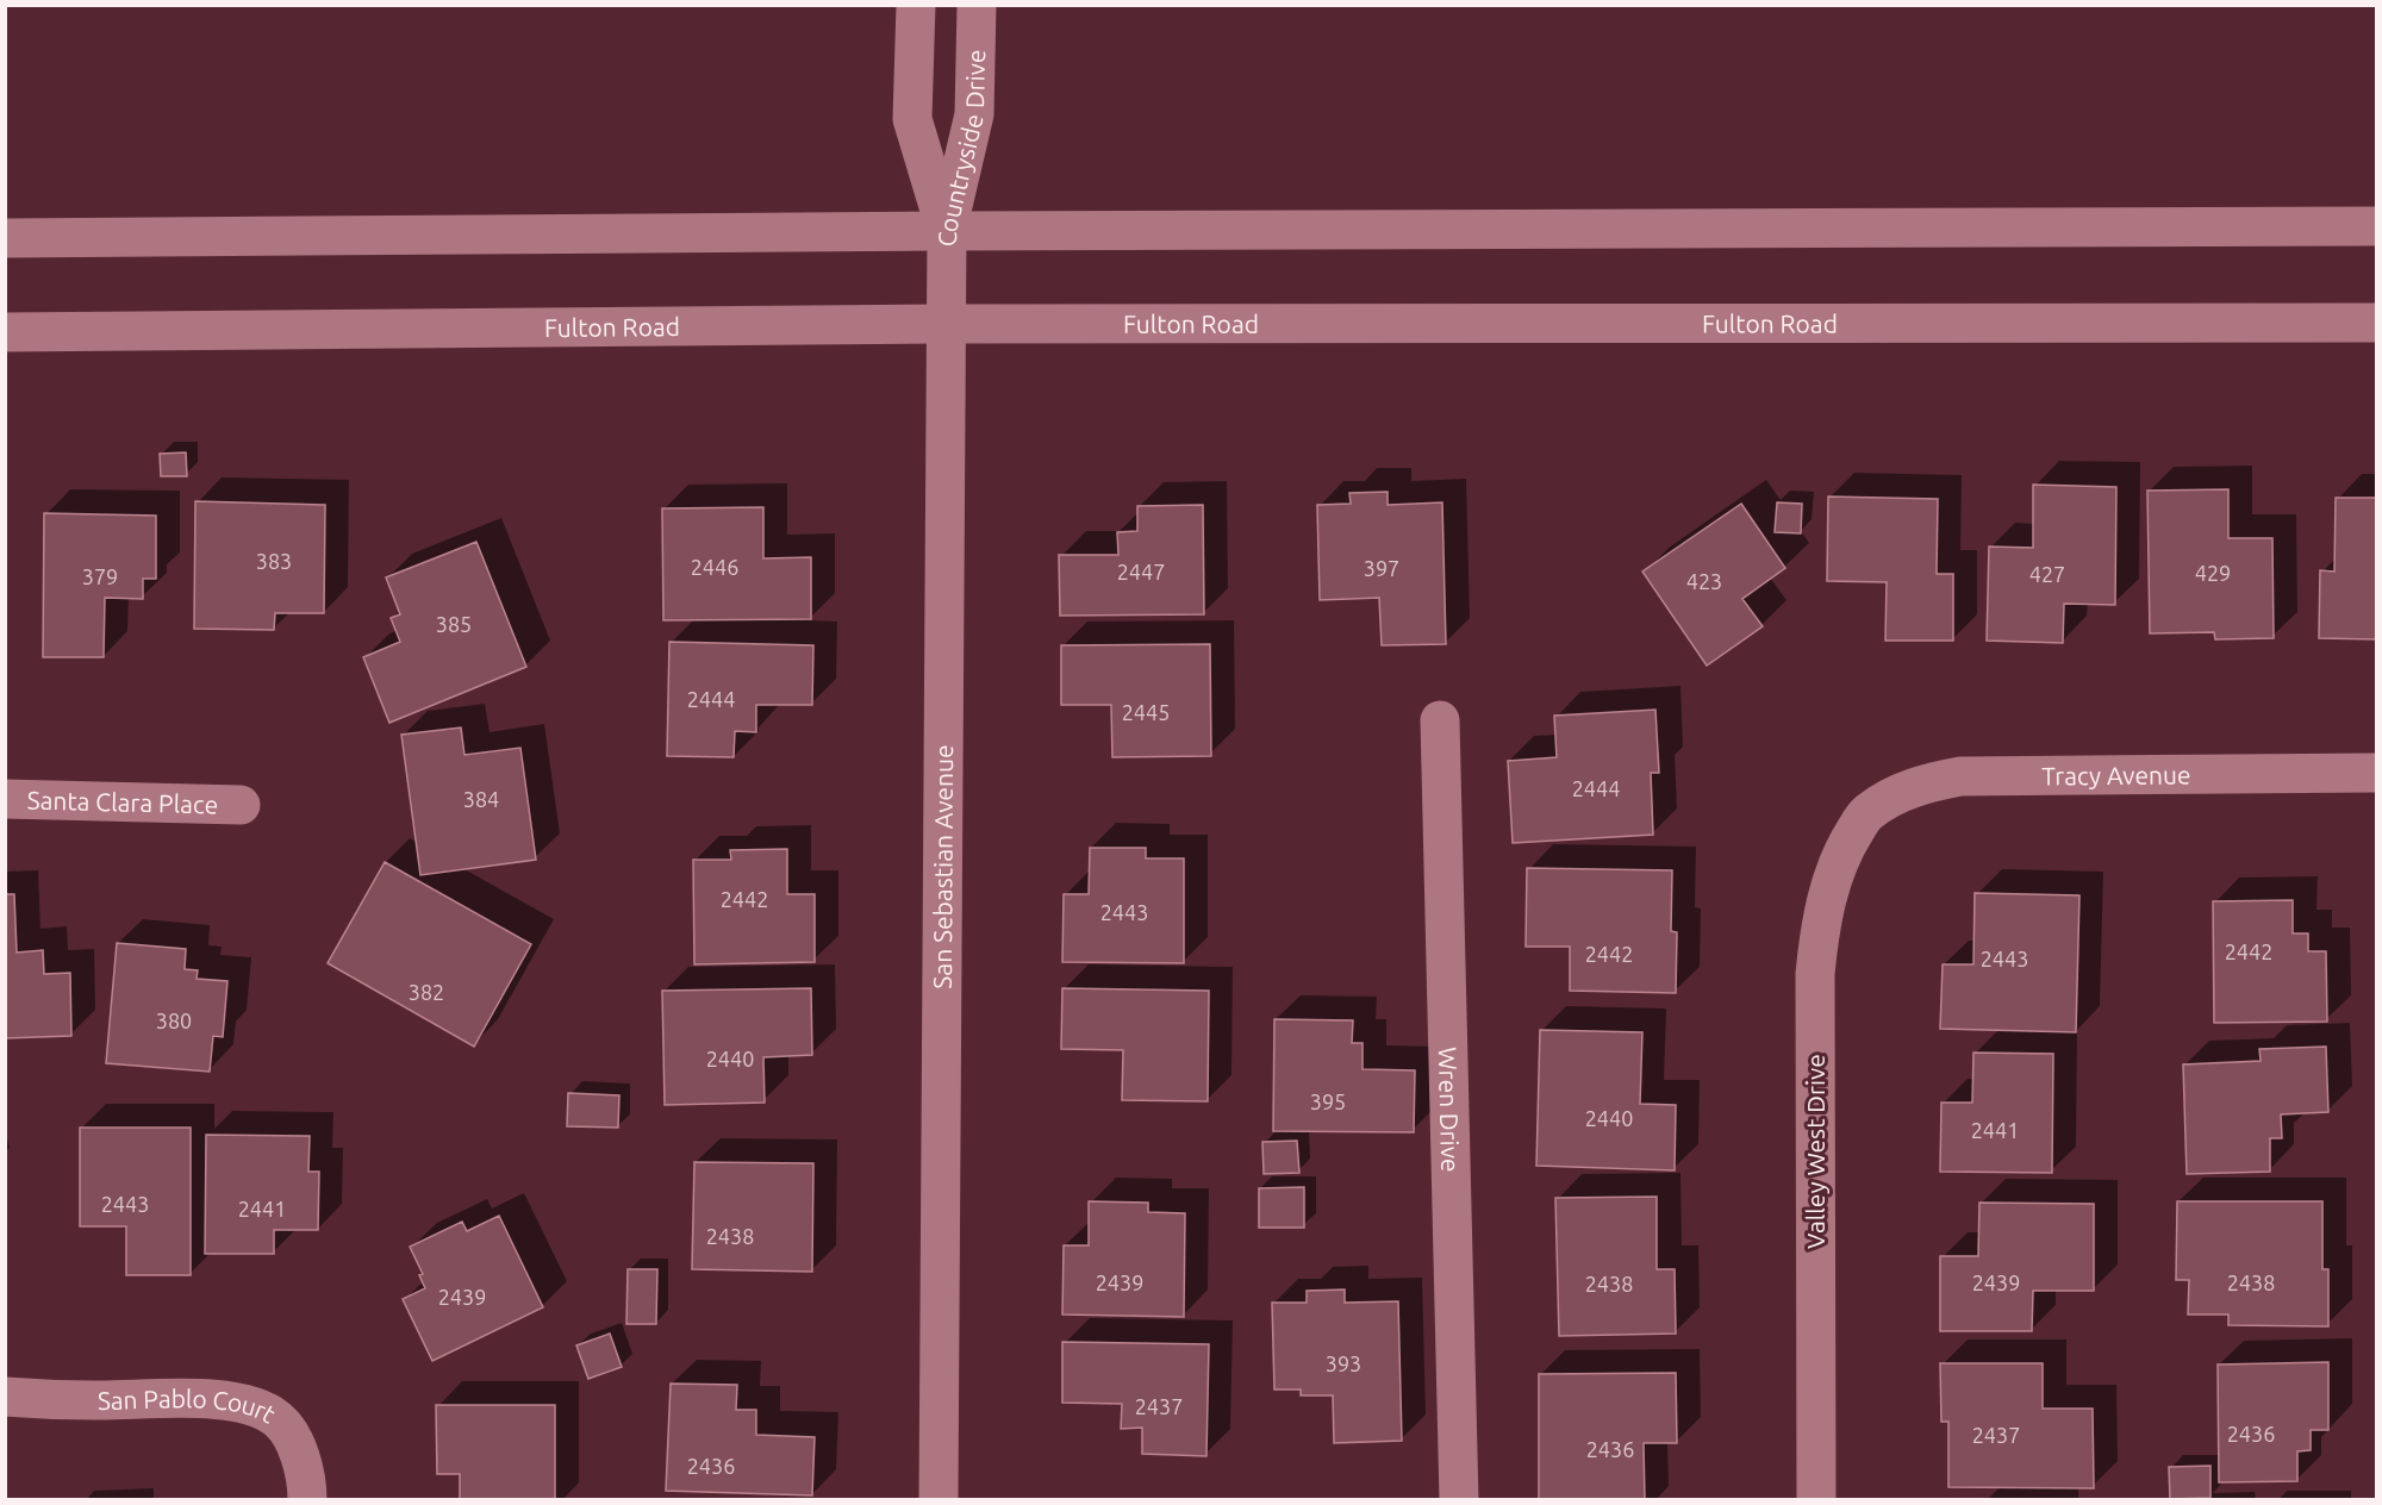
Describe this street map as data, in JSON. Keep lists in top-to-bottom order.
{
  "streets": {
    "main road": [
      "Countryside Drive",
      "Fulton Road",
      "Tracy Avenue",
      "Santa Clara Place",
      "San Sebastian Avenue",
      "Wren Drive",
      "Valley West Drive",
      "San Pablo Court"
    ]
  },
  "crossings": [
    ["Countryside Drive", "San Sebastian Avenue"],
    ["Fulton Road", "San Sebastian Avenue"],
    ["Tracy Avenue", "Valley West Drive"]
  ],
  "house_numbers": [
    "383",
    "2446",
    "397",
    "2447",
    "429",
    "427",
    "379",
    "423",
    "385",
    "2444",
    "2445",
    "2444",
    "384",
    "2442",
    "2443",
    "2442",
    "2442",
    "2443",
    "382",
    "380",
    "2440",
    "395",
    "2440",
    "2441",
    "2443",
    "2441",
    "2438",
    "2439",
    "2439",
    "2438",
    "2438",
    "2439",
    "393",
    "2437",
    "2436",
    "2437",
    "2436",
    "2436"
  ]
}
